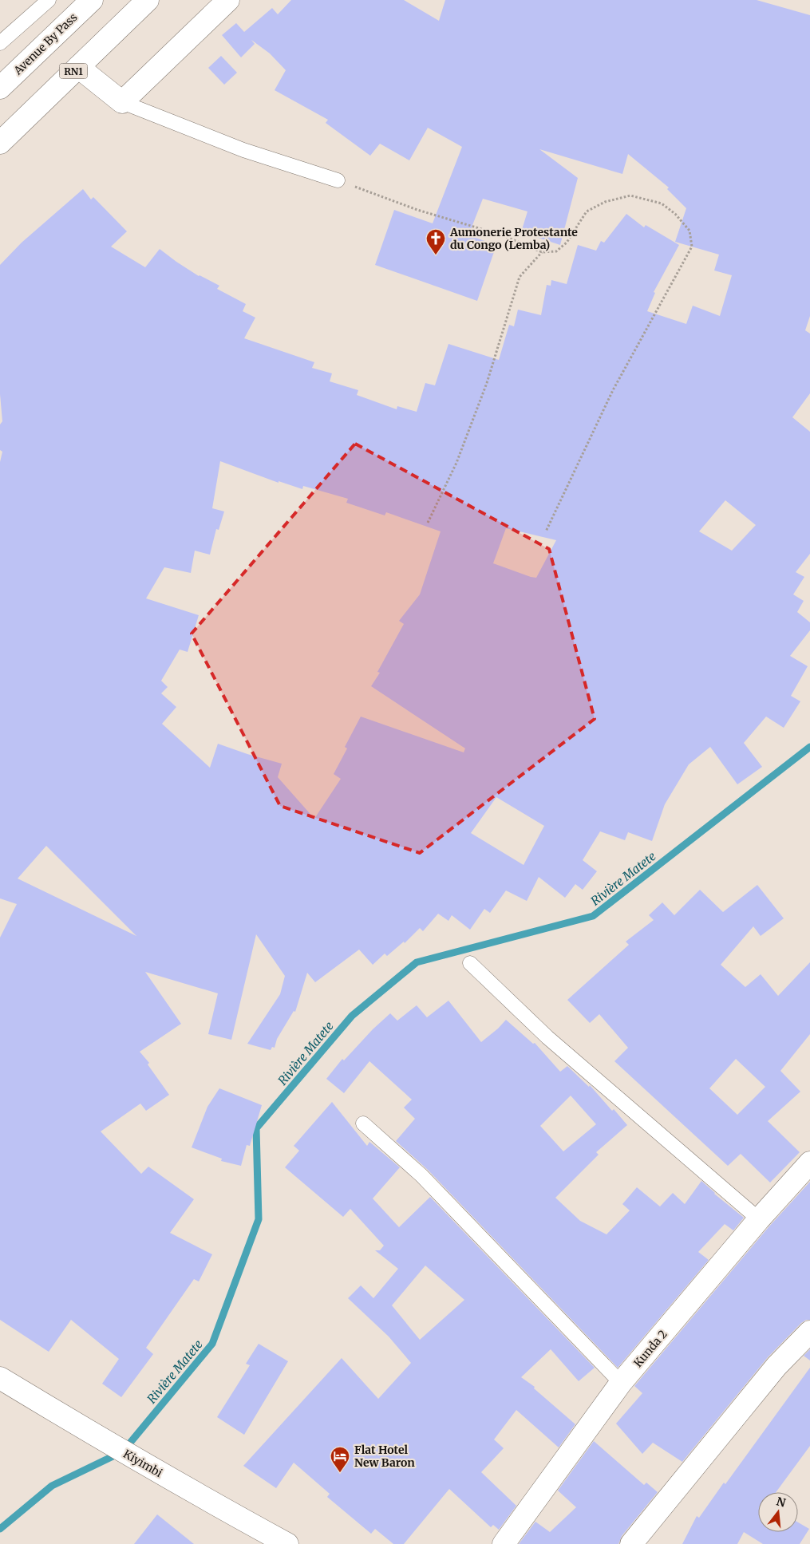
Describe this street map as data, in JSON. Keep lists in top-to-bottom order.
{
  "streets": {
    "main road": [
      "Avenue By Pass",
      "RN1",
      "Kunda 2",
      "Kiyimbi"
    ]
  },
  "water": ["Rivière Matete"],
  "places": {
    "church": ["Aumonerie Protestante du Congo (Lemba)"],
    "hotel": ["Flat Hotel New Baron"]
  },
  "north": "top"
}
